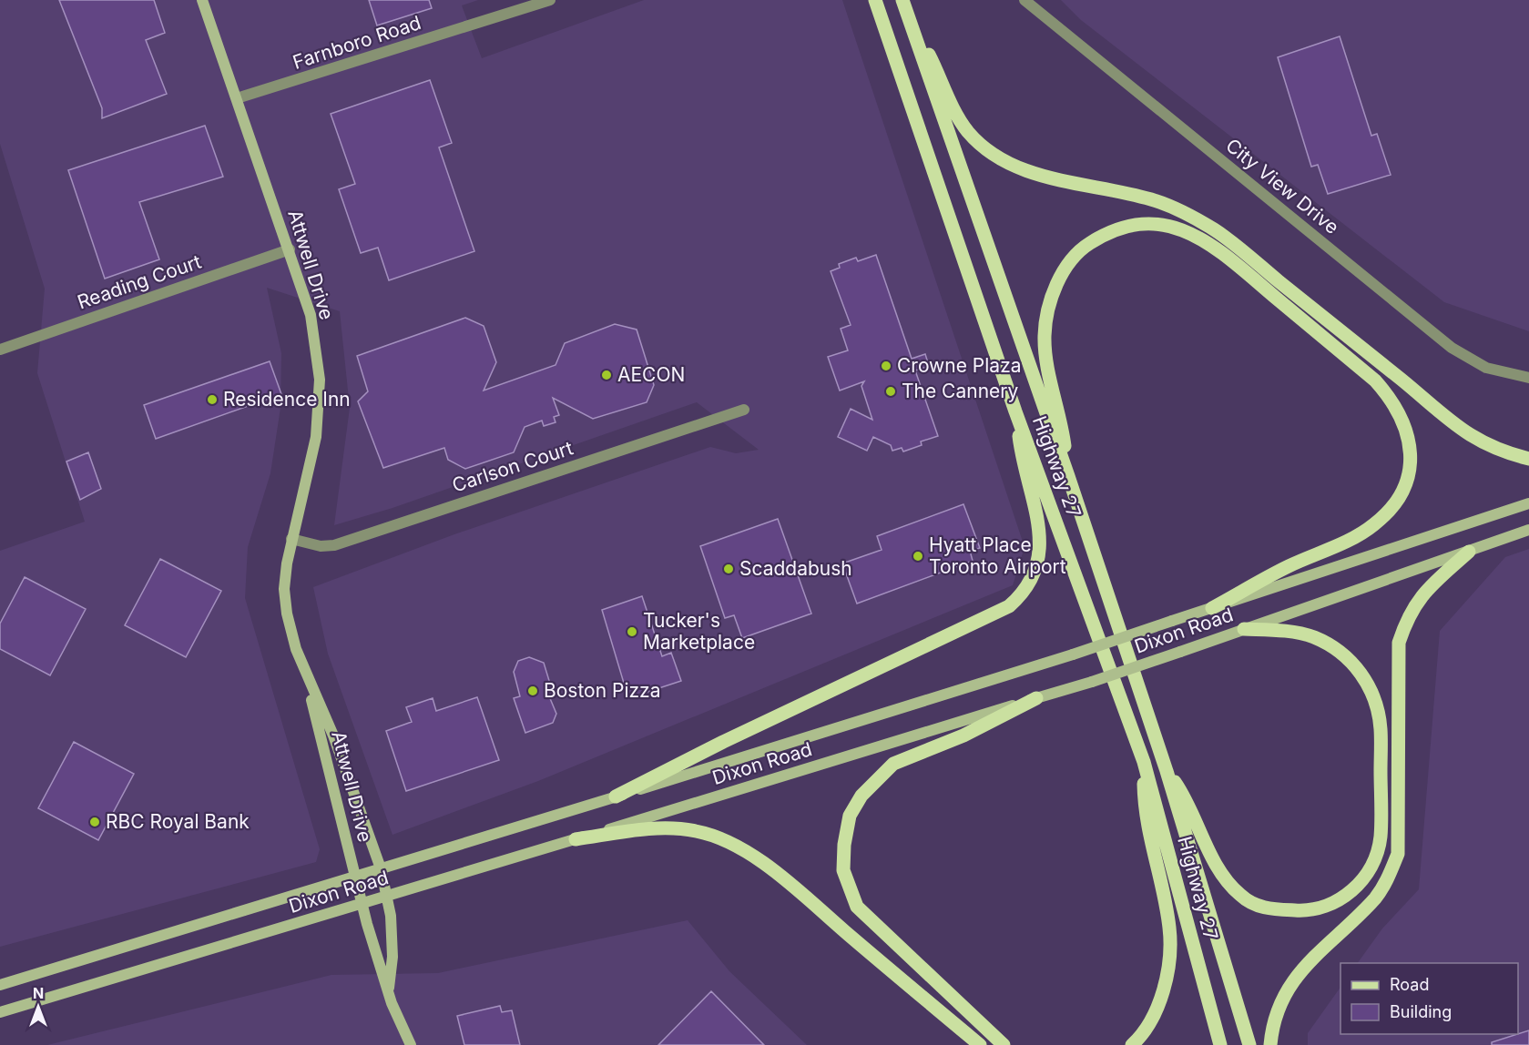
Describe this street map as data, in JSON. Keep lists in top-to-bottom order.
{
  "streets": {
    "main road": ["Attwell Drive", "Highway 27", "Dixon Road"],
    "street": [
      "Farnboro Road",
      "City View Drive",
      "Reading Court",
      "Carlson Court"
    ]
  },
  "crossings": [
    ["Farnboro Road", "Attwell Drive"],
    ["Attwell Drive", "Reading Court"],
    ["Attwell Drive", "Carlson Court"],
    ["Attwell Drive", "Dixon Road"]
  ],
  "places": [
    "Crowne Plaza",
    "AECON",
    "The Cannery",
    "Residence Inn",
    "Hyatt Place Toronto Airport",
    "Scaddabush",
    "Tucker's Marketplace",
    "Boston Pizza",
    "RBC Royal Bank"
  ],
  "legend": ["Road", "Building"],
  "north": "top"
}
